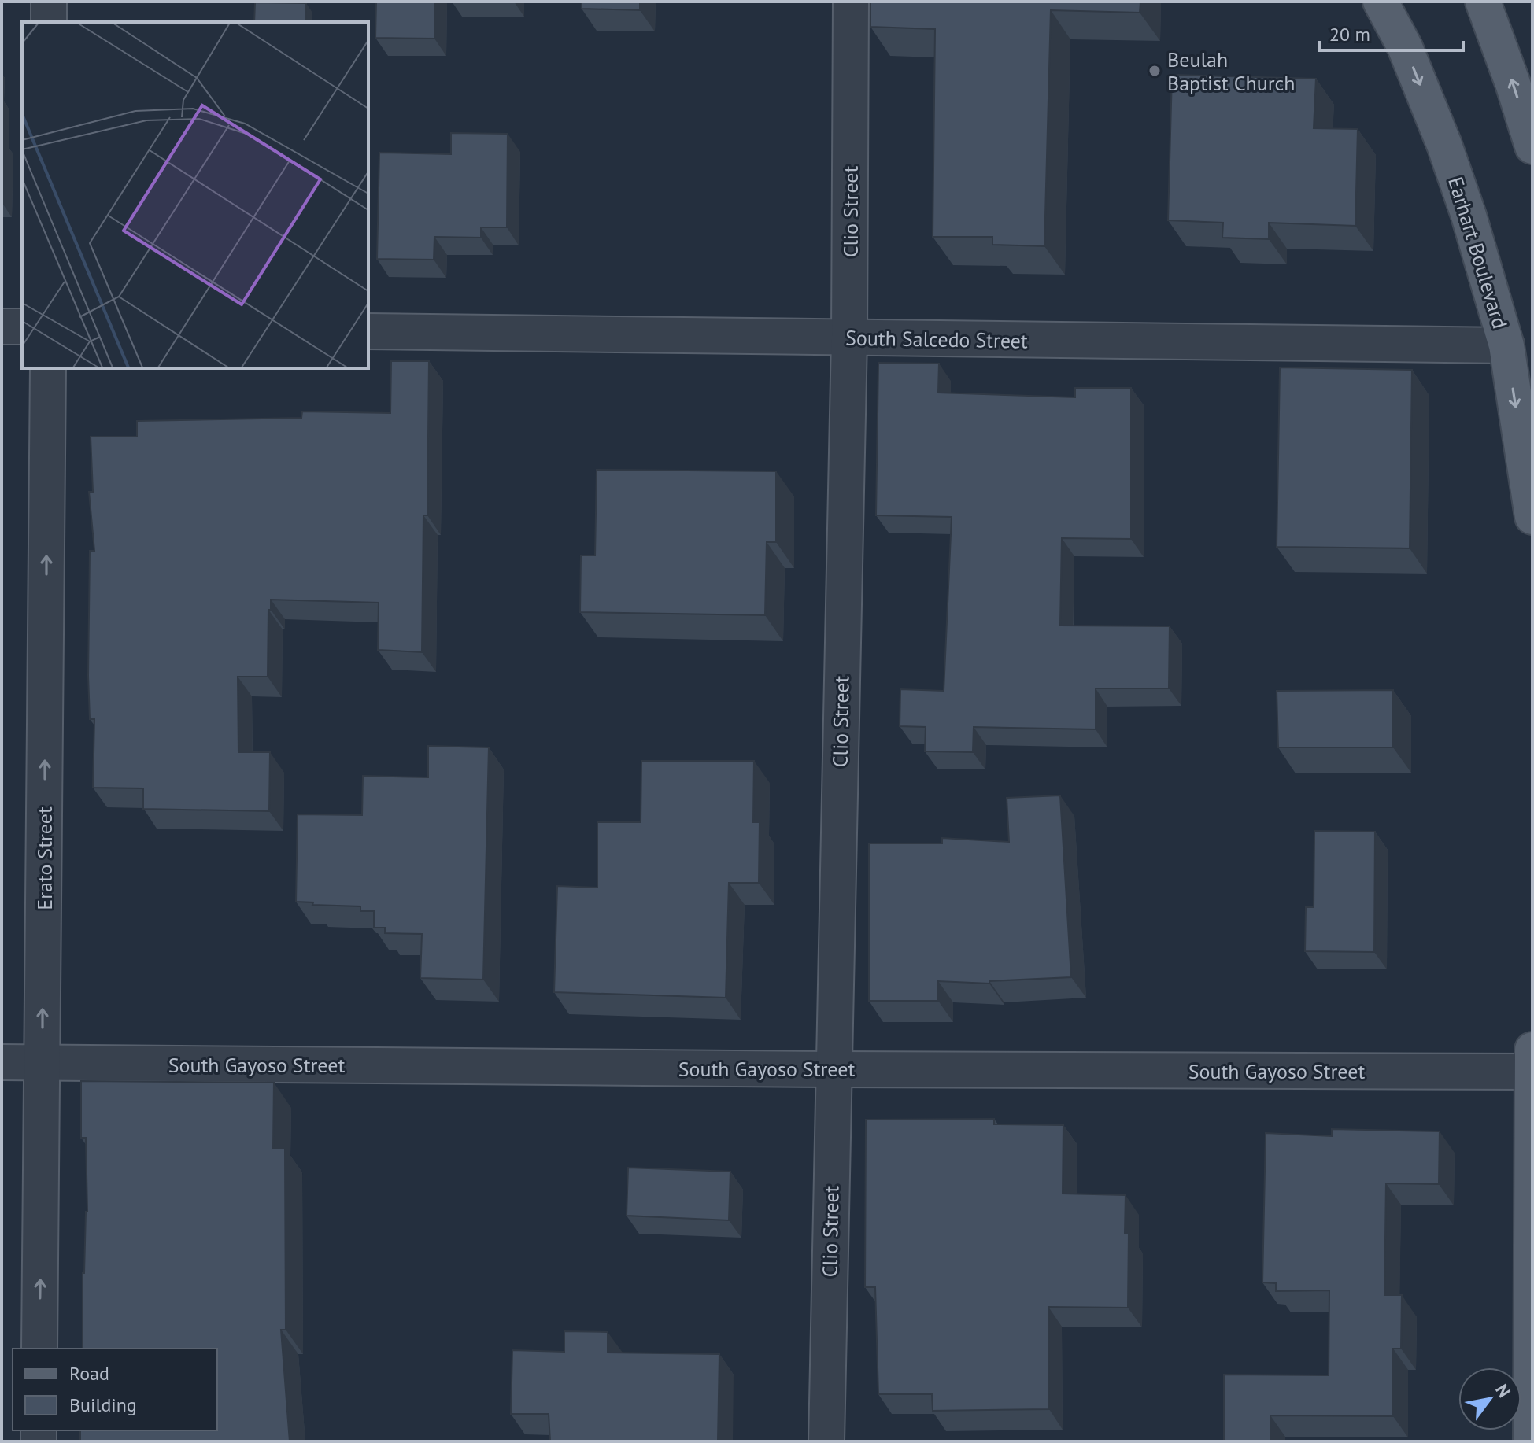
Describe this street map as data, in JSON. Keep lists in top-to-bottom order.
{
  "streets": {
    "main road": ["Earhart Boulevard"],
    "street": [
      "Clio Street",
      "South Salcedo Street",
      "Erato Street",
      "South Gayoso Street"
    ]
  },
  "crossings": [
    ["Clio Street", "South Salcedo Street"],
    ["Clio Street", "South Gayoso Street"],
    ["Earhart Boulevard", "South Salcedo Street"],
    ["Erato Street", "South Gayoso Street"]
  ],
  "one_way": ["Earhart Boulevard", "Erato Street"],
  "places": ["Beulah Baptist Church"],
  "legend": ["Road", "Building"],
  "scale_bar": "20 m",
  "north": "top right"
}
